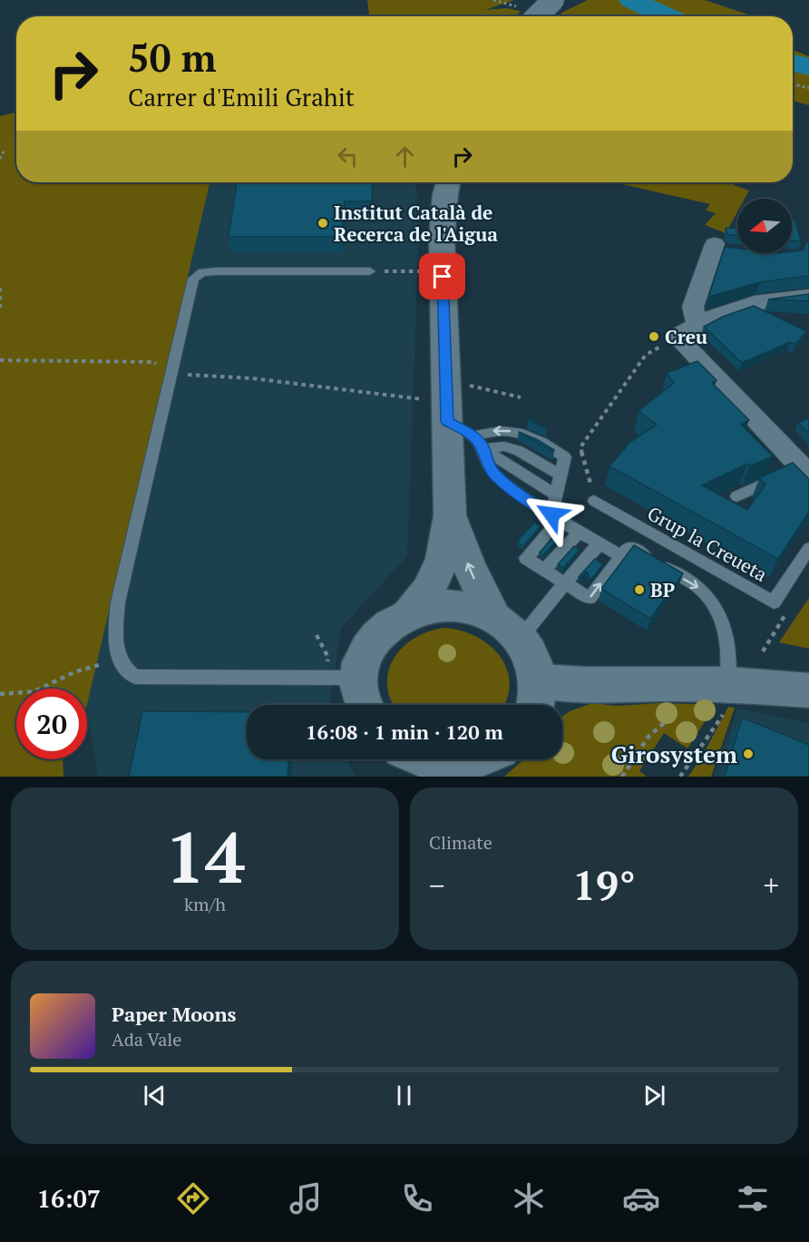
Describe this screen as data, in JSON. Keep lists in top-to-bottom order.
{
  "streets": {
    "lane": ["Grup la Creueta"]
  },
  "places": [
    "Institut Català de Recerca de l'Aigua",
    "Creu",
    "BP",
    "Girosystem"
  ],
  "north": "left",
  "page": {
    "turn": ["50 m", "Carrer d'Emili Grahit"],
    "limit": "20",
    "trip": "16:08 · 1 min · 120 m",
    "tile": [
      ["14", "km/h"],
      "Climate"
    ],
    "heat": ["−", "19°", "+"],
    "song": ["Paper Moons", "Ada Vale"],
    "tabs": "16:07"
  }
}
